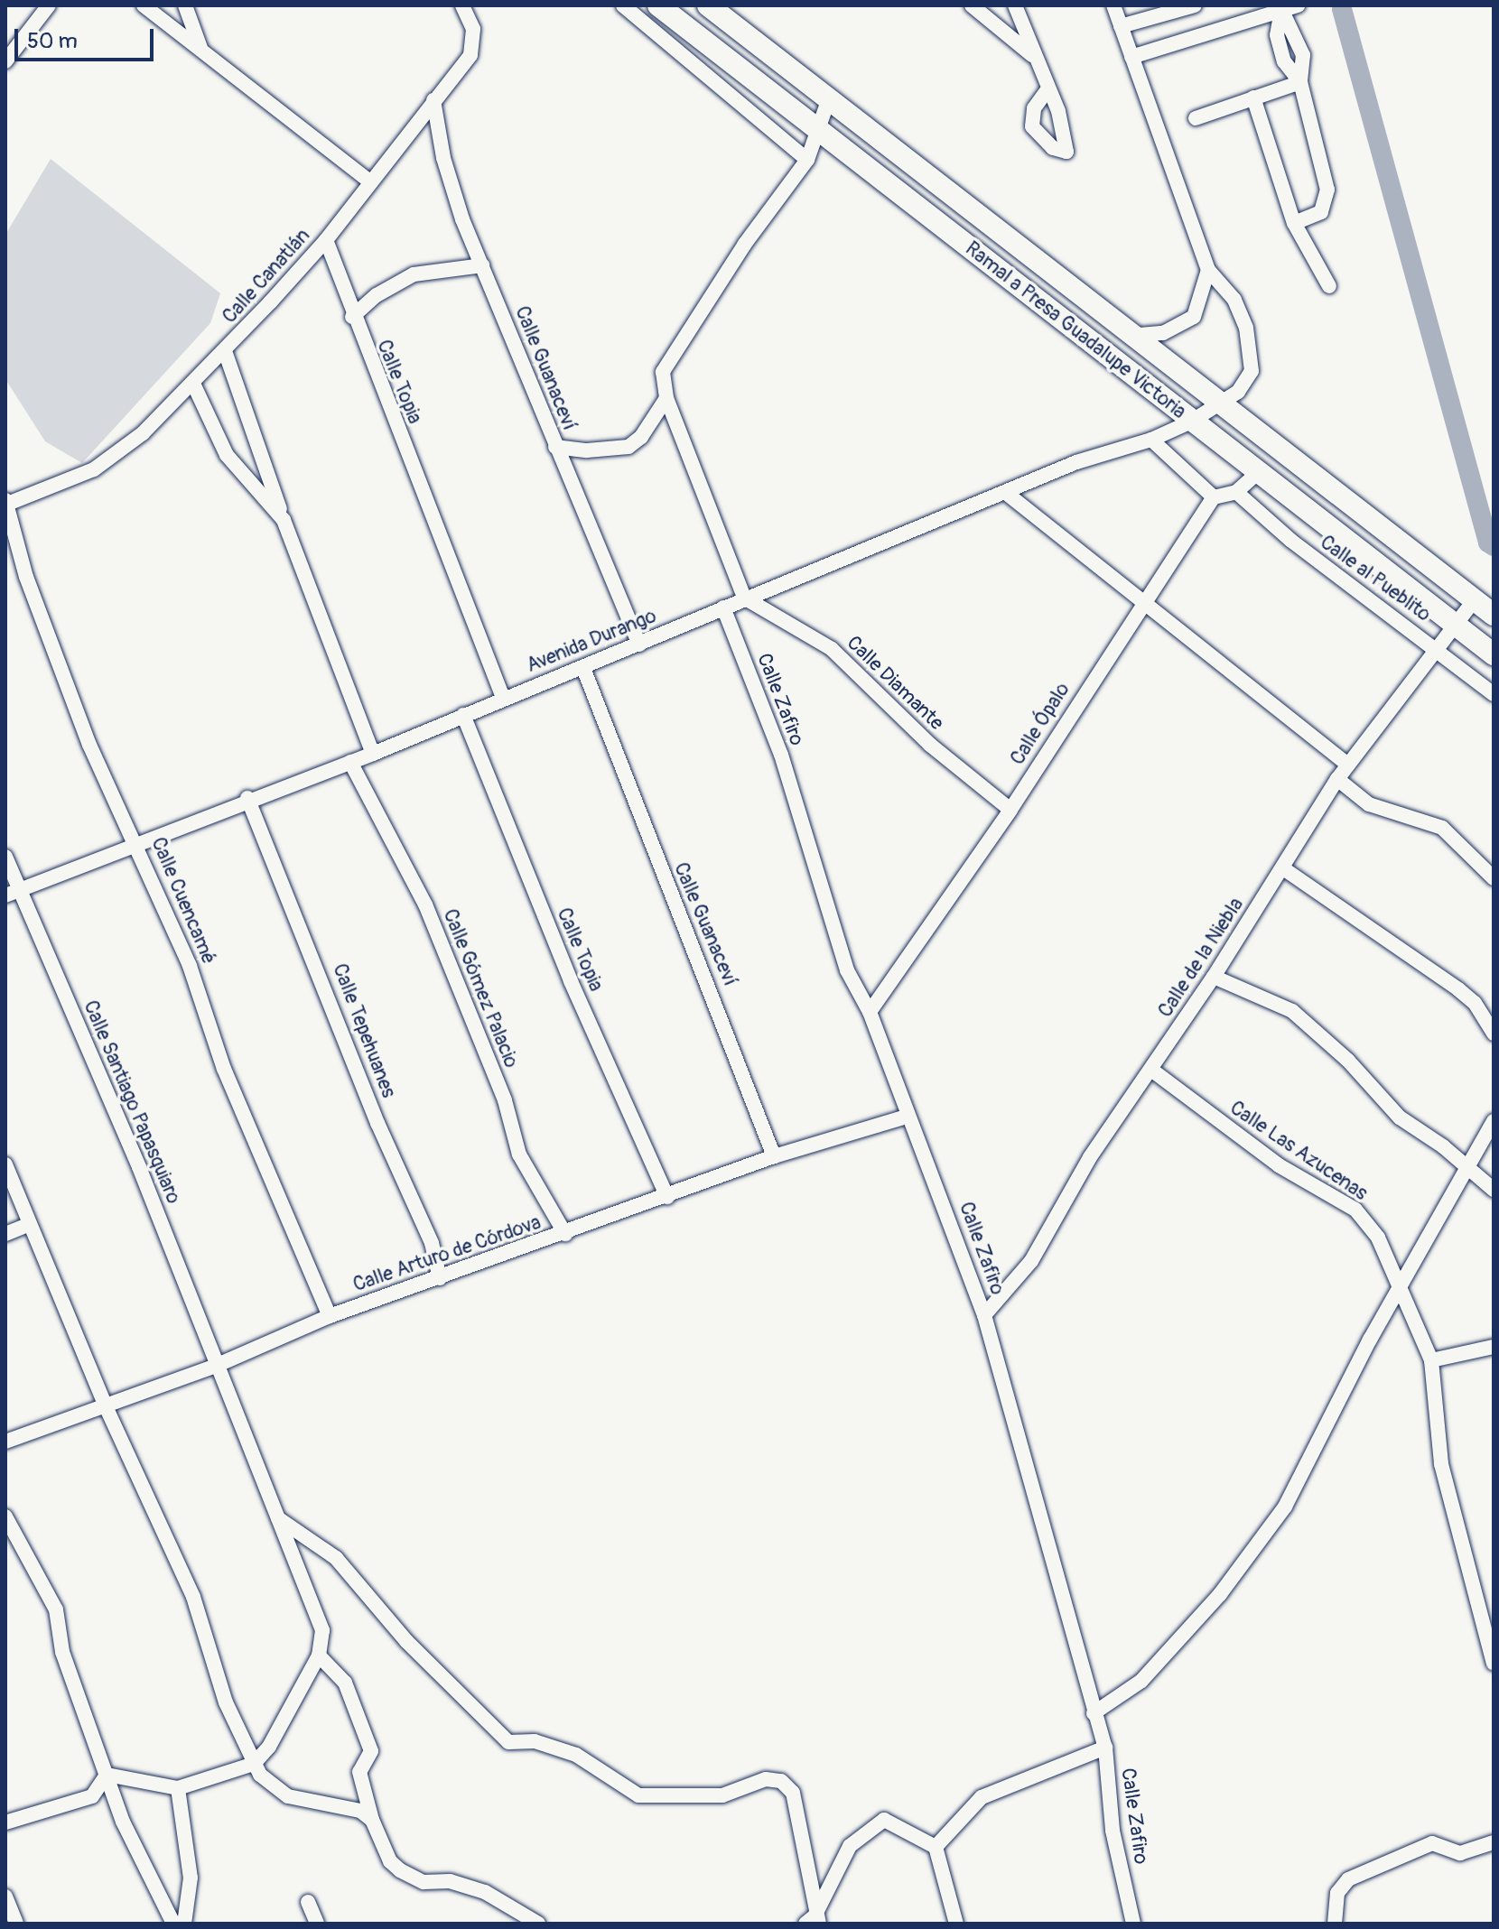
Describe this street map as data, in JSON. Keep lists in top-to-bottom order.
{
  "streets": {
    "main road": ["Ramal a Presa Guadalupe Victoria"],
    "street": [
      "Calle Canatlán",
      "Calle Guanaceví",
      "Calle Topia",
      "Calle al Pueblito",
      "Avenida Durango",
      "Calle Diamante",
      "Calle Zafiro",
      "Calle Ópalo",
      "Calle Cuencamé",
      "Calle de la Niebla",
      "Calle Gómez Palacio",
      "Calle Tepehuanes",
      "Calle Santiago Papasquiaro",
      "Calle Las Azucenas",
      "Calle Arturo de Córdova"
    ]
  },
  "crossings": [
    ["Calle Canatlán", "Calle Guanaceví"],
    ["Calle Canatlán", "Calle Topia"],
    ["Calle Canatlán", "Calle Cuencamé"],
    ["Ramal a Presa Guadalupe Victoria", "Avenida Durango"],
    ["Ramal a Presa Guadalupe Victoria", "Calle de la Niebla"],
    ["Calle Guanaceví", "Avenida Durango"],
    ["Calle Guanaceví", "Calle Arturo de Córdova"],
    ["Calle Topia", "Avenida Durango"],
    ["Calle Topia", "Calle Arturo de Córdova"],
    ["Calle al Pueblito", "Calle de la Niebla"],
    ["Avenida Durango", "Calle Diamante"],
    ["Avenida Durango", "Calle Zafiro"],
    ["Avenida Durango", "Calle Cuencamé"],
    ["Avenida Durango", "Calle Gómez Palacio"],
    ["Avenida Durango", "Calle Tepehuanes"],
    ["Avenida Durango", "Calle Santiago Papasquiaro"],
    ["Calle Diamante", "Calle Ópalo"],
    ["Calle Zafiro", "Calle Ópalo"],
    ["Calle Zafiro", "Calle de la Niebla"],
    ["Calle Zafiro", "Calle Arturo de Córdova"],
    ["Calle Cuencamé", "Calle Arturo de Córdova"],
    ["Calle de la Niebla", "Calle Las Azucenas"],
    ["Calle Gómez Palacio", "Calle Arturo de Córdova"],
    ["Calle Tepehuanes", "Calle Arturo de Córdova"],
    ["Calle Santiago Papasquiaro", "Calle Arturo de Córdova"]
  ],
  "scale_bar": "50 m"
}
